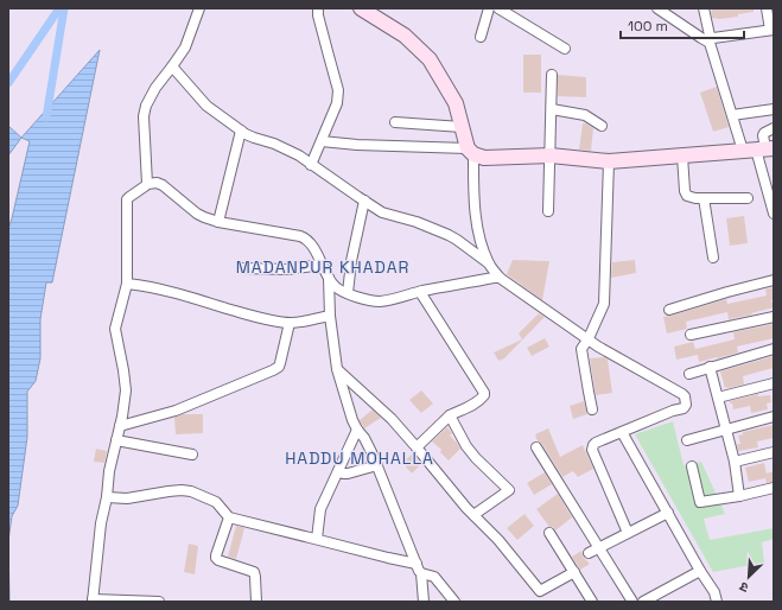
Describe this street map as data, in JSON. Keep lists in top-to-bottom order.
{
  "districts": ["MADANPUR KHADAR", "HADDU MOHALLA"],
  "scale_bar": "100 m",
  "north": "bottom left"
}
